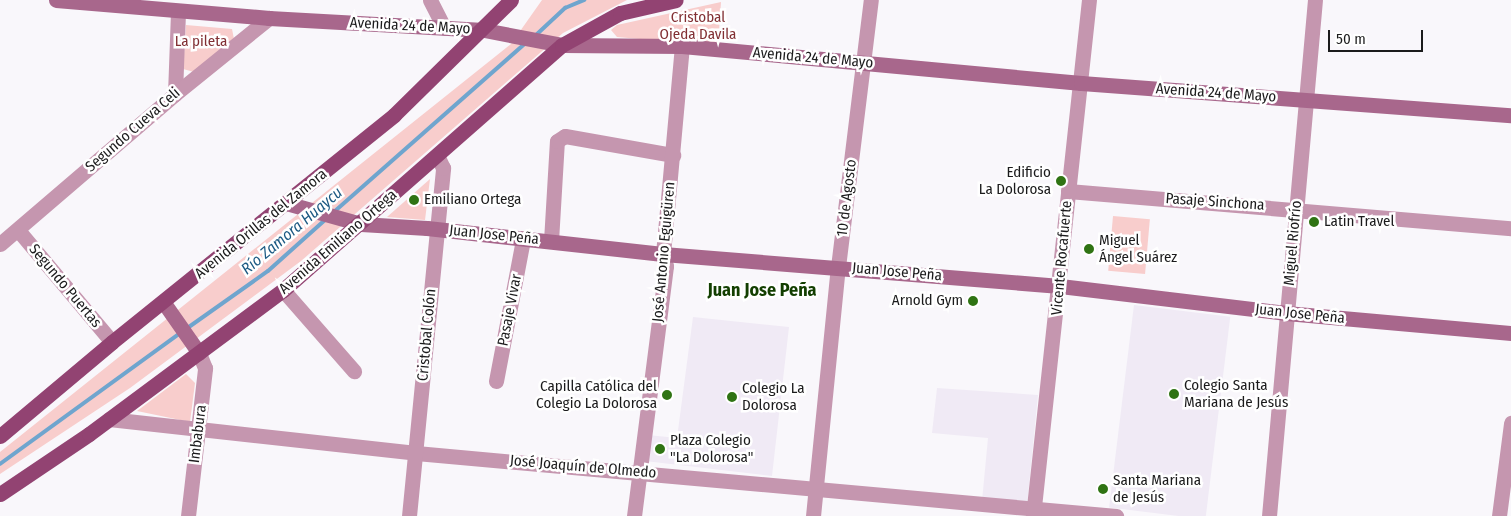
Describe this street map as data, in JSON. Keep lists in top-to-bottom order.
{
  "streets": {
    "main road": ["Avenida Orillas del Zamora", "Avenida Emiliano Ortega"],
    "street": [
      "Avenida 24 de Mayo",
      "Segundo Cueva Celi",
      "10 de Agosto",
      "Pasaje Sinchona",
      "Juan Jose Peña",
      "Miguel Riofrío",
      "José Antonio Eguigüren",
      "Vicente Rocafuerte",
      "Segundo Puertas",
      "Pasaje Vivar",
      "Cristobal Colón",
      "Imbabura",
      "José Joaquín de Olmedo"
    ]
  },
  "crossings": [
    ["Avenida 24 de Mayo", "Segundo Cueva Celi"],
    ["Avenida 24 de Mayo", "10 de Agosto"],
    ["Avenida 24 de Mayo", "Avenida Orillas del Zamora"],
    ["Avenida 24 de Mayo", "Avenida Emiliano Ortega"],
    ["Avenida 24 de Mayo", "Miguel Riofrío"],
    ["Avenida 24 de Mayo", "José Antonio Eguigüren"],
    ["Avenida 24 de Mayo", "Vicente Rocafuerte"],
    ["Segundo Cueva Celi", "Segundo Puertas"],
    ["10 de Agosto", "Juan Jose Peña"],
    ["10 de Agosto", "José Joaquín de Olmedo"],
    ["Pasaje Sinchona", "Miguel Riofrío"],
    ["Pasaje Sinchona", "Vicente Rocafuerte"],
    ["Avenida Orillas del Zamora", "Juan Jose Peña"],
    ["Avenida Orillas del Zamora", "Segundo Puertas"],
    ["Juan Jose Peña", "Avenida Emiliano Ortega"],
    ["Juan Jose Peña", "Miguel Riofrío"],
    ["Juan Jose Peña", "José Antonio Eguigüren"],
    ["Juan Jose Peña", "Vicente Rocafuerte"],
    ["Juan Jose Peña", "Pasaje Vivar"],
    ["Juan Jose Peña", "Cristobal Colón"],
    ["Avenida Emiliano Ortega", "Cristobal Colón"],
    ["Avenida Emiliano Ortega", "Imbabura"],
    ["Avenida Emiliano Ortega", "José Joaquín de Olmedo"],
    ["José Antonio Eguigüren", "José Joaquín de Olmedo"],
    ["Vicente Rocafuerte", "José Joaquín de Olmedo"],
    ["Cristobal Colón", "José Joaquín de Olmedo"],
    ["Imbabura", "José Joaquín de Olmedo"]
  ],
  "districts": ["Juan Jose Peña"],
  "water": ["Río Zamora Huaycu"],
  "parks": ["Cristobal Ojeda Davila", "La pileta"],
  "places": [
    "Edificio La Dolorosa",
    "Emiliano Ortega",
    "Latin Travel",
    "Miguel Ángel Suárez",
    "Arnold Gym",
    "Colegio Santa Mariana de Jesús",
    "Capilla Católica del Colegio La Dolorosa",
    "Colegio La Dolorosa",
    "Plaza Colegio \"La Dolorosa\"",
    "Santa Mariana de Jesús"
  ],
  "scale_bar": "50 m"
}
